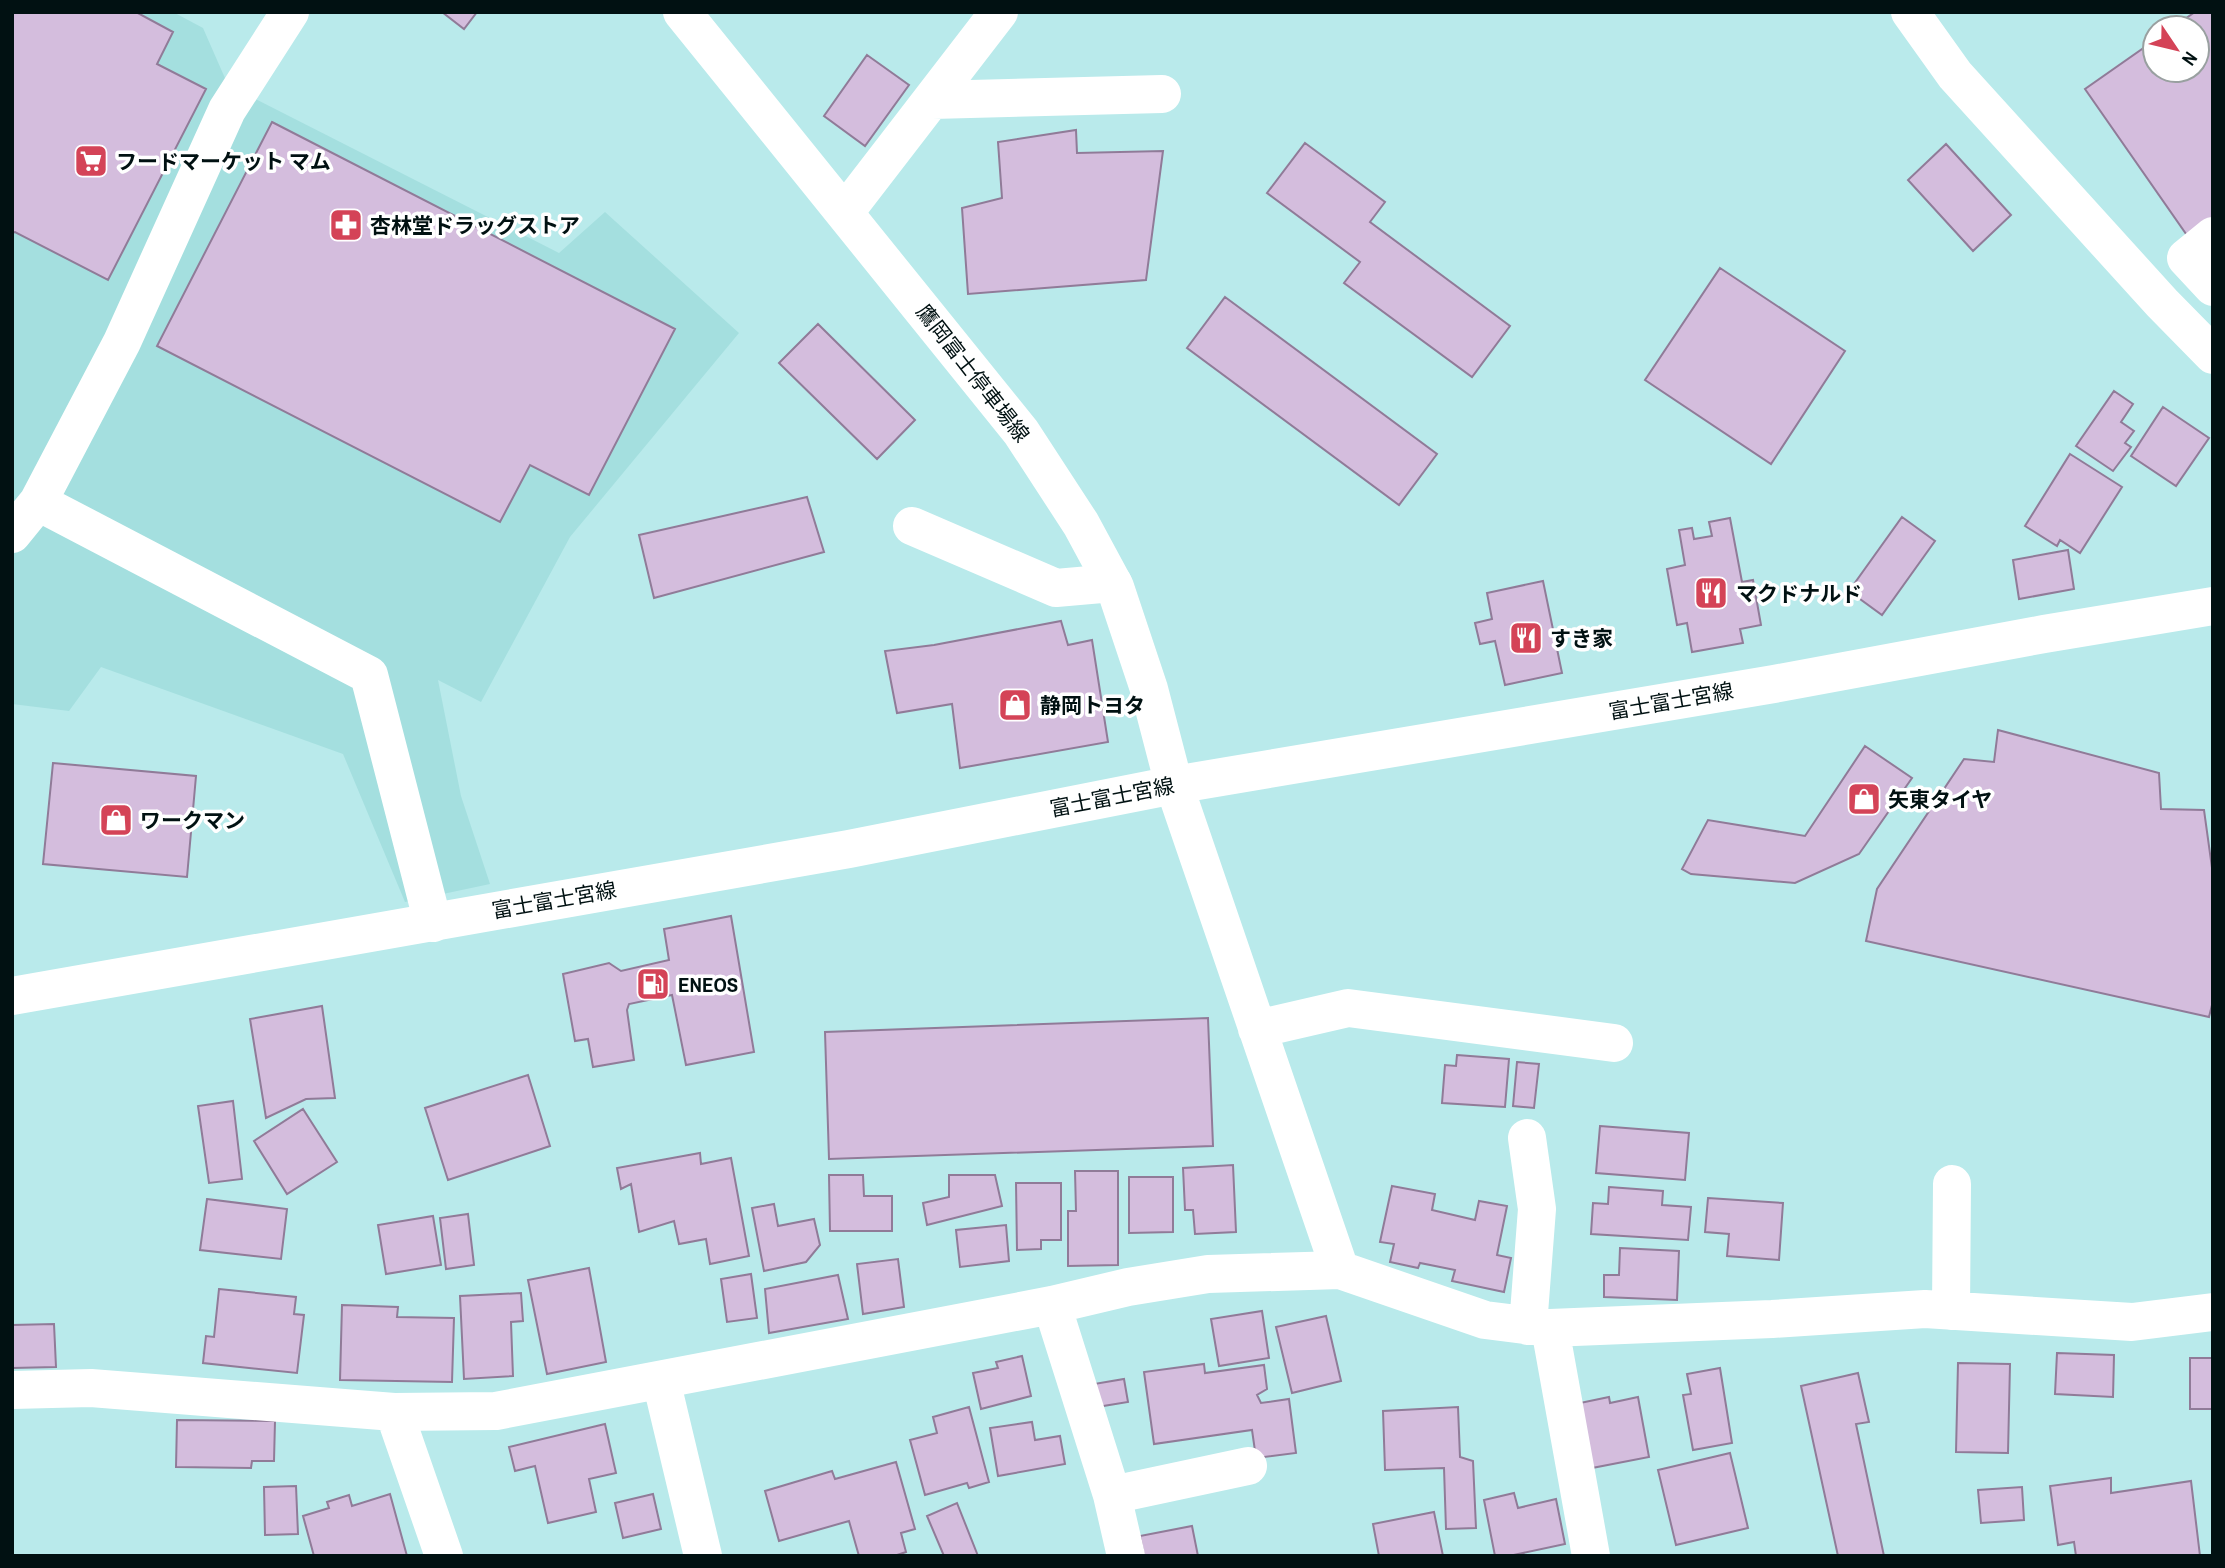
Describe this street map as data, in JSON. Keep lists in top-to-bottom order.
{
  "streets": {
    "street": ["鷹岡富士停車場線", "富士富士宮線"]
  },
  "crossings": [
    ["鷹岡富士停車場線", "富士富士宮線"]
  ],
  "places": {
    "supermarket": ["フードマーケット マム"],
    "pharmacy": ["杏林堂ドラッグストア"],
    "restaurant": ["マクドナルド", "すき家"],
    "shop": ["静岡トヨタ", "矢東タイヤ", "ワークマン"],
    "fuel station": ["ENEOS"]
  },
  "north": "bottom right"
}
